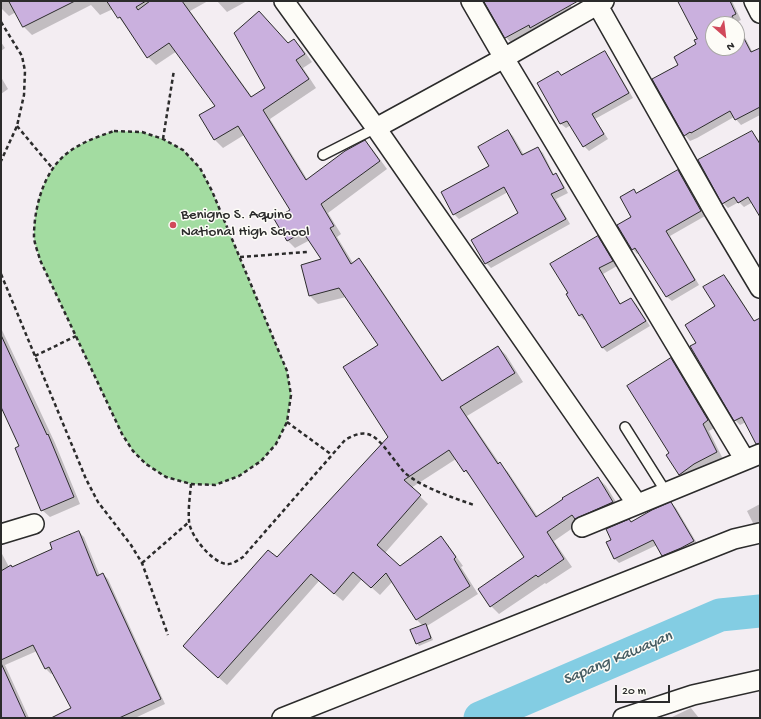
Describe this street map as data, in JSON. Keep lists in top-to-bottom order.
{
  "water": ["Sapang Kawayan"],
  "places": ["Benigno S. Aquino National High School"],
  "scale_bar": "20 m",
  "north": "bottom right"
}
